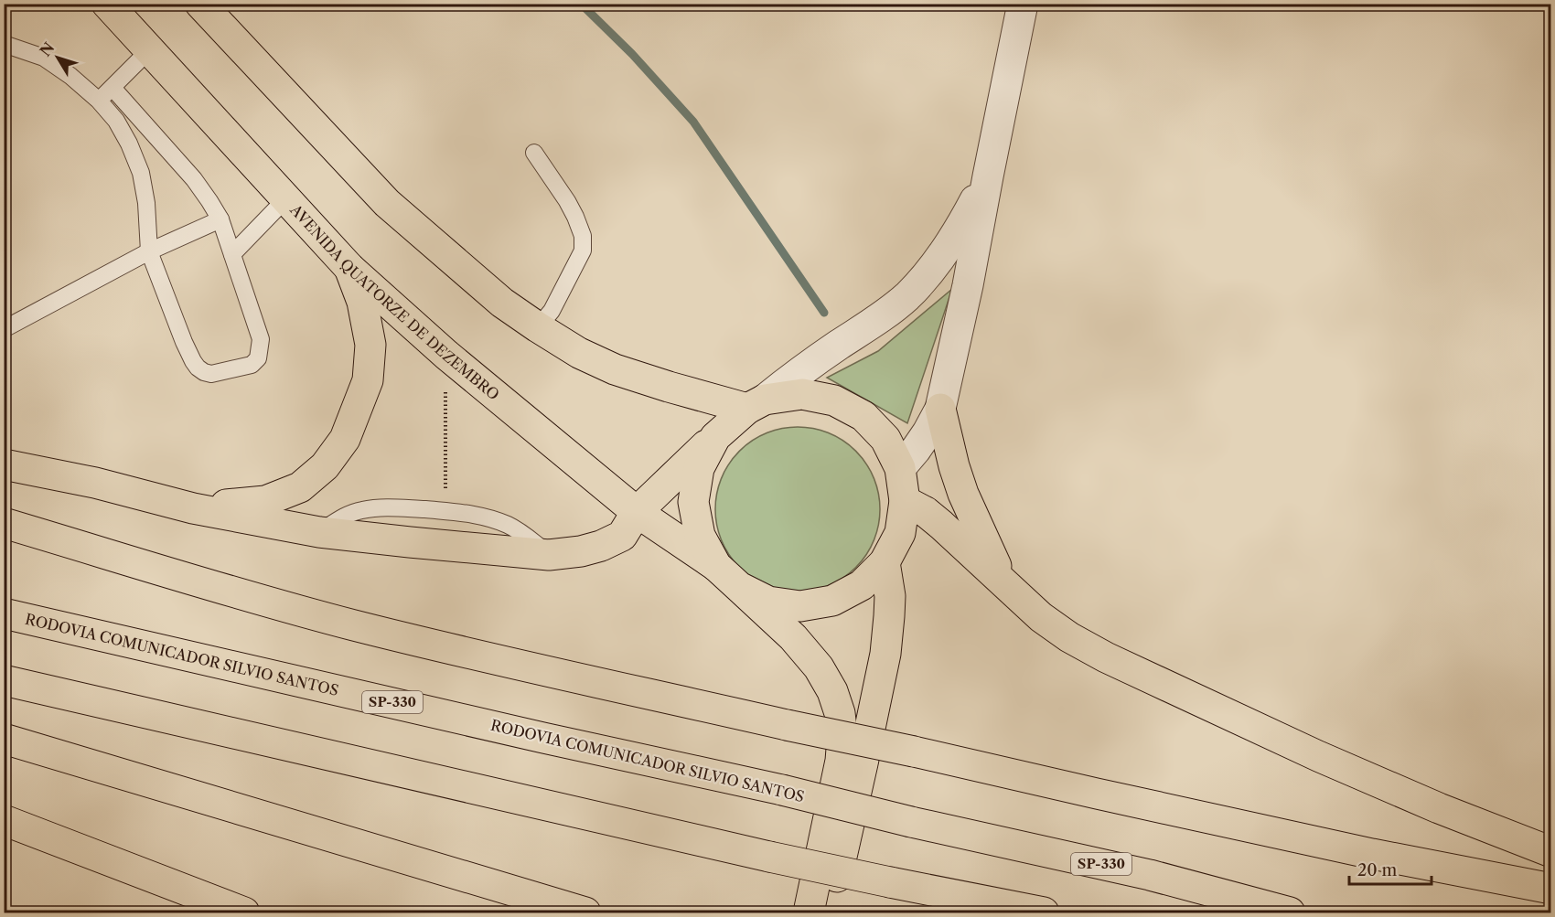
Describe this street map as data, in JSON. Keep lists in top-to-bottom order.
{
  "streets": {
    "main road": ["AVENIDA QUATORZE DE DEZEMBRO", "RODOVIA COMUNICADOR SILVIO SANTOS", "SP-330"]
  },
  "scale_bar": "20 m",
  "north": "top left"
}
